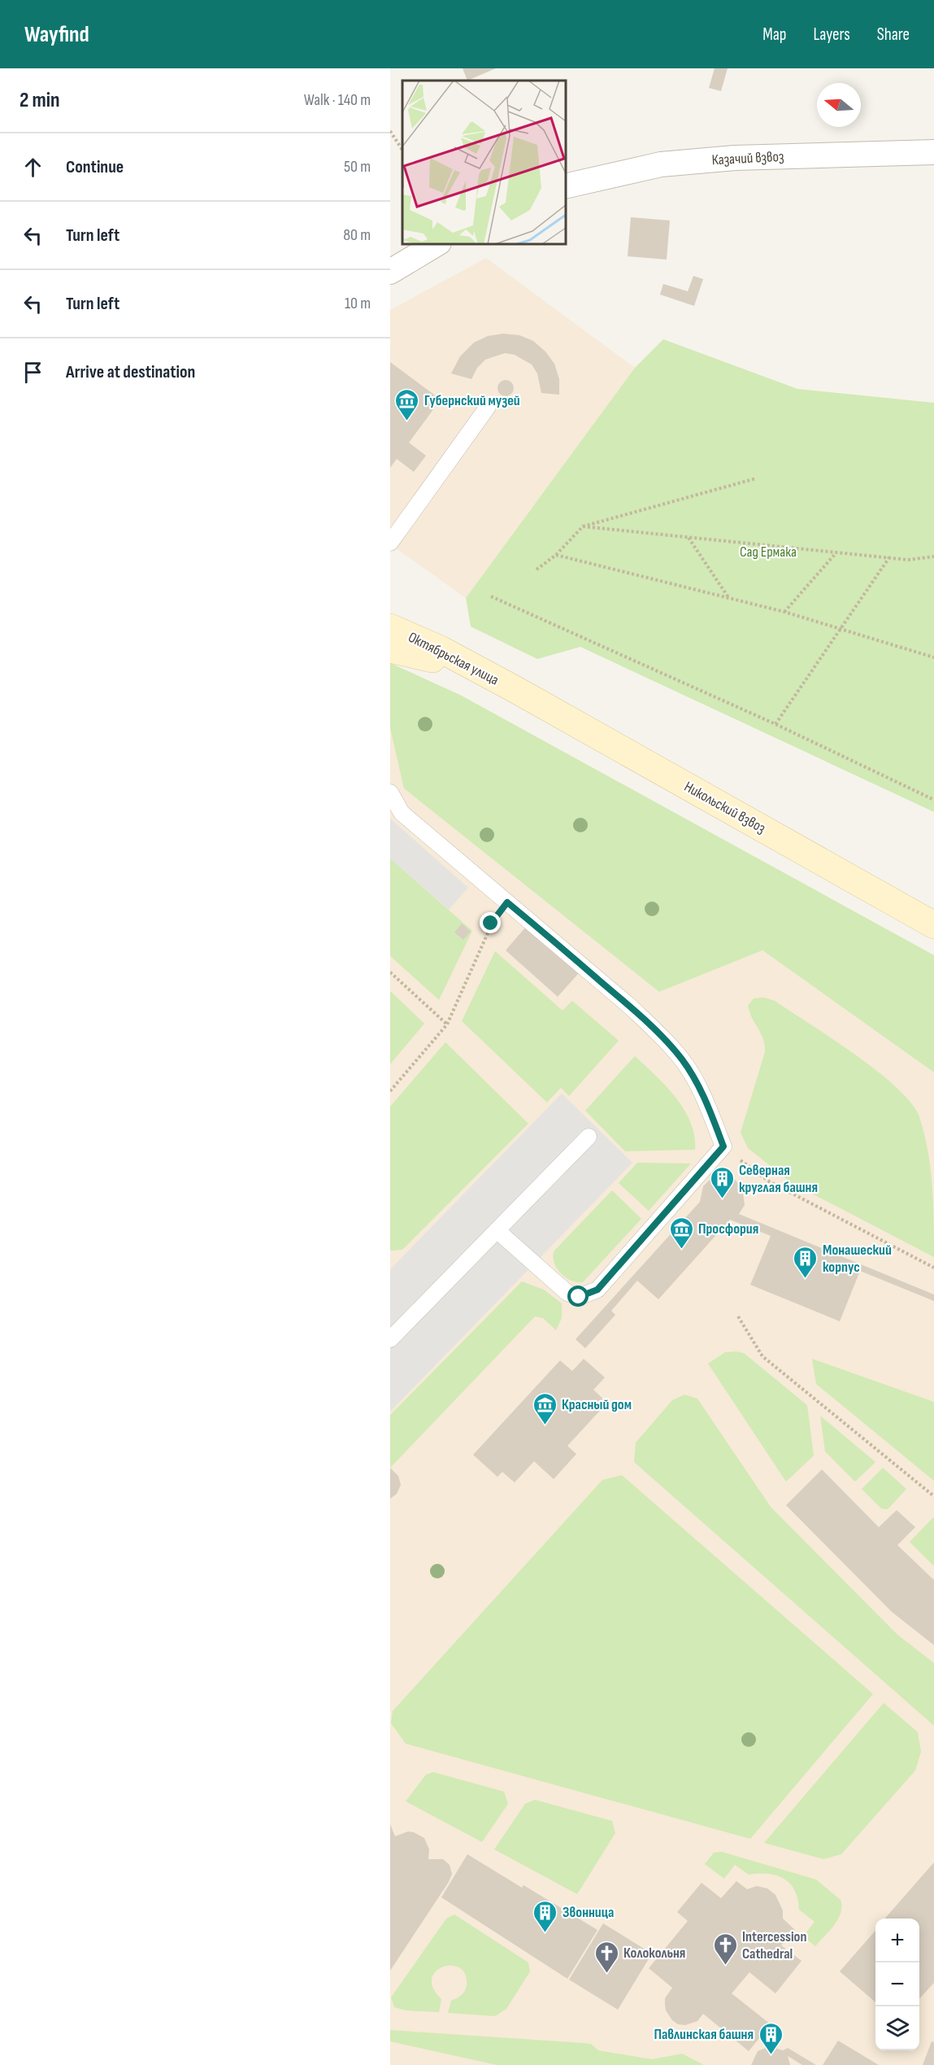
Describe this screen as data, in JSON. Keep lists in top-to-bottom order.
{
  "streets": {
    "main road": ["Октябрьская улица", "Никольский взвоз"],
    "street": ["Казачий взвоз"]
  },
  "crossings": [
    ["Октябрьская улица", "Никольский взвоз"]
  ],
  "parks": ["Сад Ермака"],
  "places": {
    "museum": ["Губернский музей", "Просфория", "Красный дом"],
    "building": [
      "Северная круглая башня",
      "Монашеский корпус",
      "Звонница",
      "Павлинская башня"
    ],
    "church": ["Intercession Cathedral", "Колокольня"]
  },
  "north": "left",
  "page": {
    "header": "Wayfind",
    "nav": ["Map", "Layers", "Share"],
    "heading": ["2 min", "Walk · 140 m"],
    "list": [
      ["Continue", "50 m"],
      ["Turn left", "80 m"],
      ["Turn left", "10 m"],
      "Arrive at destination"
    ],
    "map_buttons": ["+", "−"]
  }
}
